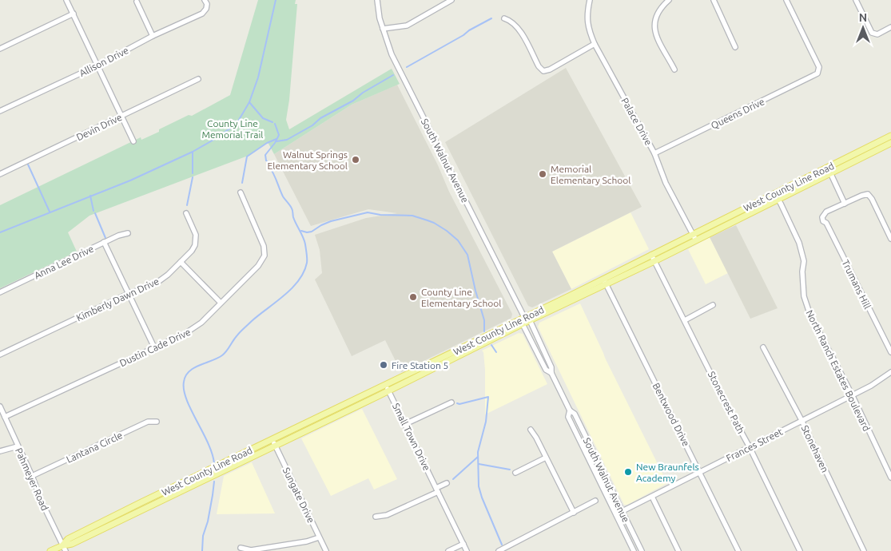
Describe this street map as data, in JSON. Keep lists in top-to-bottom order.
{
  "streets": {
    "main road": ["West County Line Road"],
    "street": [
      "Allison Drive",
      "Queens Drive",
      "Palace Drive",
      "Devin Drive",
      "South Walnut Avenue",
      "Anna Lee Drive",
      "Trumans Hill",
      "Kimberly Dawn Drive",
      "Dustin Cade Drive",
      "North Ranch Estates Boulevard",
      "Stonecrest Path",
      "Bentwood Drive",
      "Small Town Drive",
      "Frances Street",
      "Lantana Circle",
      "Stonehaven",
      "Pahmeyer Road",
      "Sungate Drive"
    ]
  },
  "crossings": [
    ["Queens Drive", "Palace Drive"],
    ["Palace Drive", "West County Line Road"],
    ["South Walnut Avenue", "West County Line Road"],
    ["South Walnut Avenue", "Frances Street"],
    ["West County Line Road", "North Ranch Estates Boulevard"],
    ["West County Line Road", "Stonecrest Path"],
    ["West County Line Road", "Bentwood Drive"],
    ["West County Line Road", "Small Town Drive"],
    ["West County Line Road", "Pahmeyer Road"],
    ["West County Line Road", "Sungate Drive"],
    ["Dustin Cade Drive", "Pahmeyer Road"],
    ["North Ranch Estates Boulevard", "Frances Street"],
    ["Stonecrest Path", "Frances Street"],
    ["Bentwood Drive", "Frances Street"],
    ["Frances Street", "Stonehaven"],
    ["Lantana Circle", "Pahmeyer Road"]
  ],
  "parks": ["County Line Memorial Trail"],
  "places": [
    "Walnut Springs Elementary School",
    "Memorial Elementary School",
    "County Line Elementary School",
    "Fire Station 5",
    "New Braunfels Academy"
  ],
  "north": "top"
}
